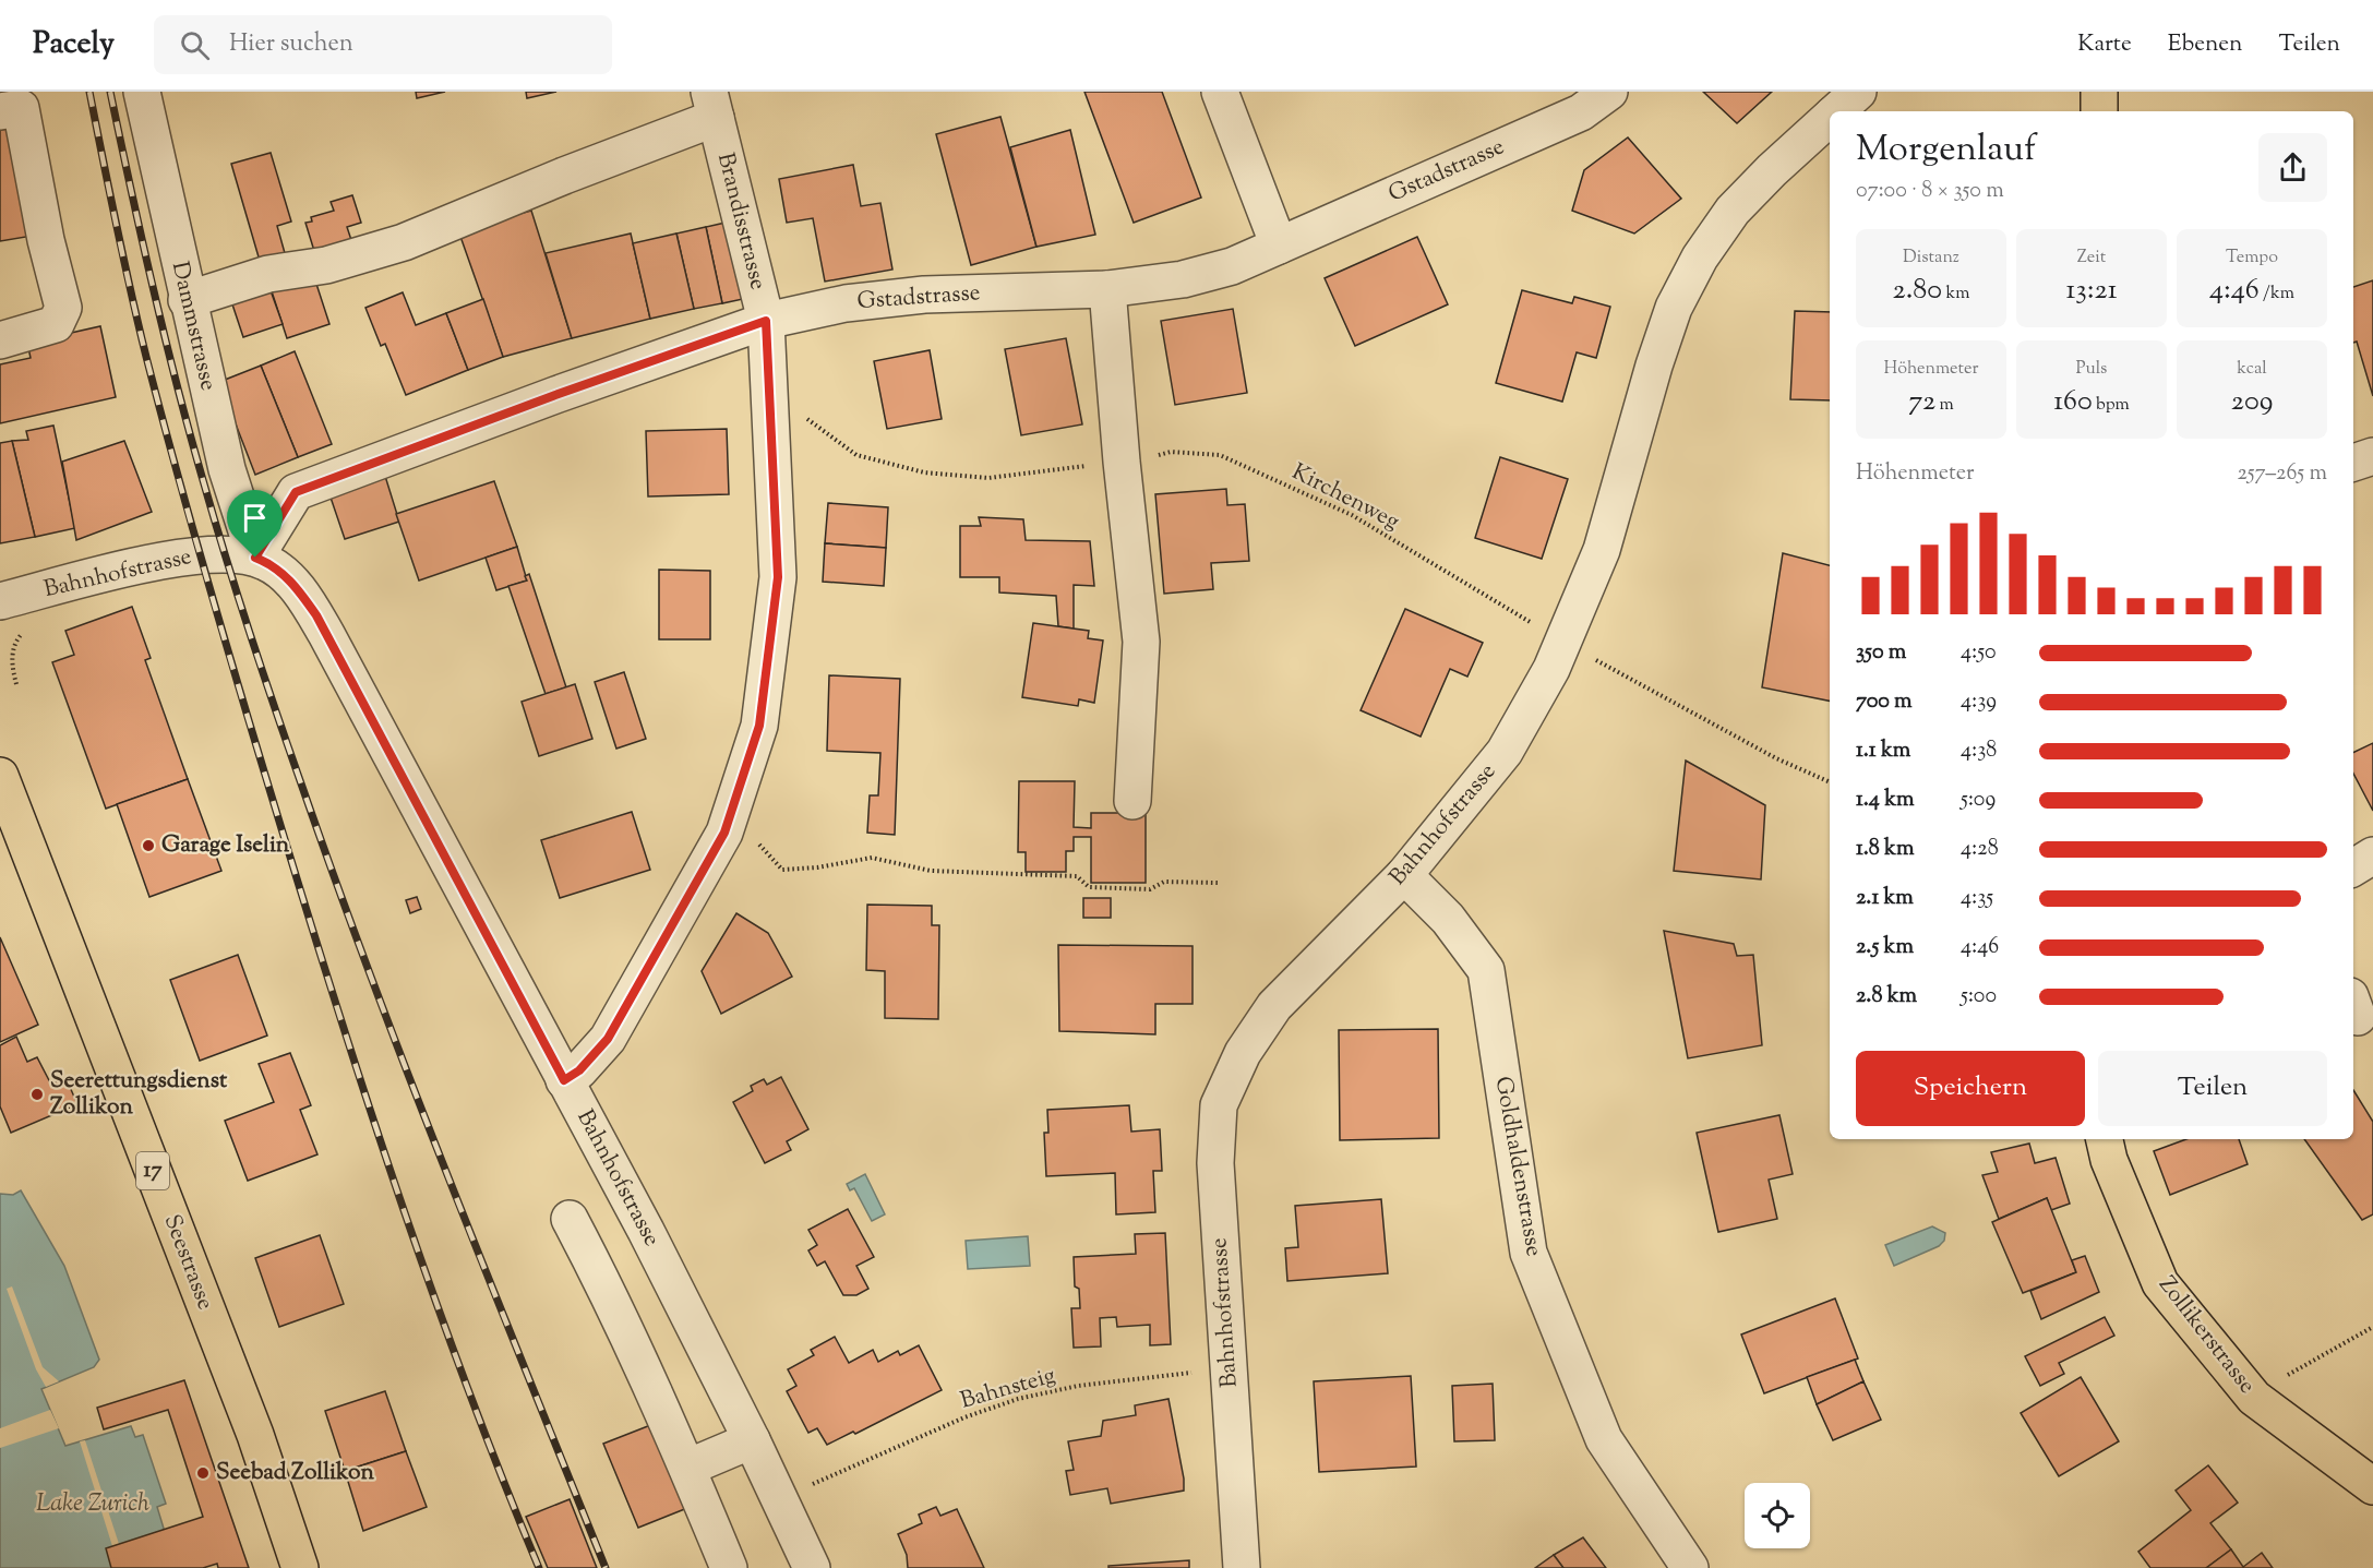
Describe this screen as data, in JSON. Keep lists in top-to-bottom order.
{
  "streets": {
    "main road": ["17", "Seestrasse", "Zollikerstrasse"],
    "street": [
      "Gstadstrasse",
      "Brandisstrasse",
      "Dammstrasse",
      "Bahnhofstrasse",
      "Goldhaldenstrasse"
    ],
    "path": ["Kirchenweg", "Bahnsteig"]
  },
  "crossings": [
    ["Gstadstrasse", "Brandisstrasse"],
    ["Gstadstrasse", "Dammstrasse"],
    ["Gstadstrasse", "Bahnhofstrasse"],
    ["Brandisstrasse", "Bahnhofstrasse"],
    ["Dammstrasse", "Bahnhofstrasse"],
    ["Kirchenweg", "Bahnhofstrasse"],
    ["Bahnhofstrasse", "Goldhaldenstrasse"],
    ["Bahnhofstrasse", "Bahnsteig"]
  ],
  "water": ["Lake Zurich"],
  "places": ["Garage Iselin", "Seerettungsdienst Zollikon", "Seebad Zollikon"],
  "page": {
    "header": "Pacely",
    "search": "Hier suchen",
    "nav": ["Karte", "Ebenen", "Teilen"],
    "heading": ["Morgenlauf", "07:00 · 8 × 350 m"],
    "stats": [
      ["Distanz", "2.80 km"],
      ["Zeit", "13:21"],
      ["Tempo", "4:46 /km"],
      ["Höhenmeter", "72 m"],
      ["Puls", "160 bpm"],
      ["kcal", "209"]
    ],
    "chart": ["Höhenmeter", "257–265 m"],
    "list": [
      {
        "name": "350 m",
        "note": "4:50"
      },
      {
        "name": "700 m",
        "note": "4:39"
      },
      {
        "name": "1.1 km",
        "note": "4:38"
      },
      {
        "name": "1.4 km",
        "note": "5:09"
      },
      {
        "name": "1.8 km",
        "note": "4:28"
      },
      {
        "name": "2.1 km",
        "note": "4:35"
      },
      {
        "name": "2.5 km",
        "note": "4:46"
      },
      {
        "name": "2.8 km",
        "note": "5:00"
      }
    ],
    "buttons": ["Speichern", "Teilen"]
  }
}
